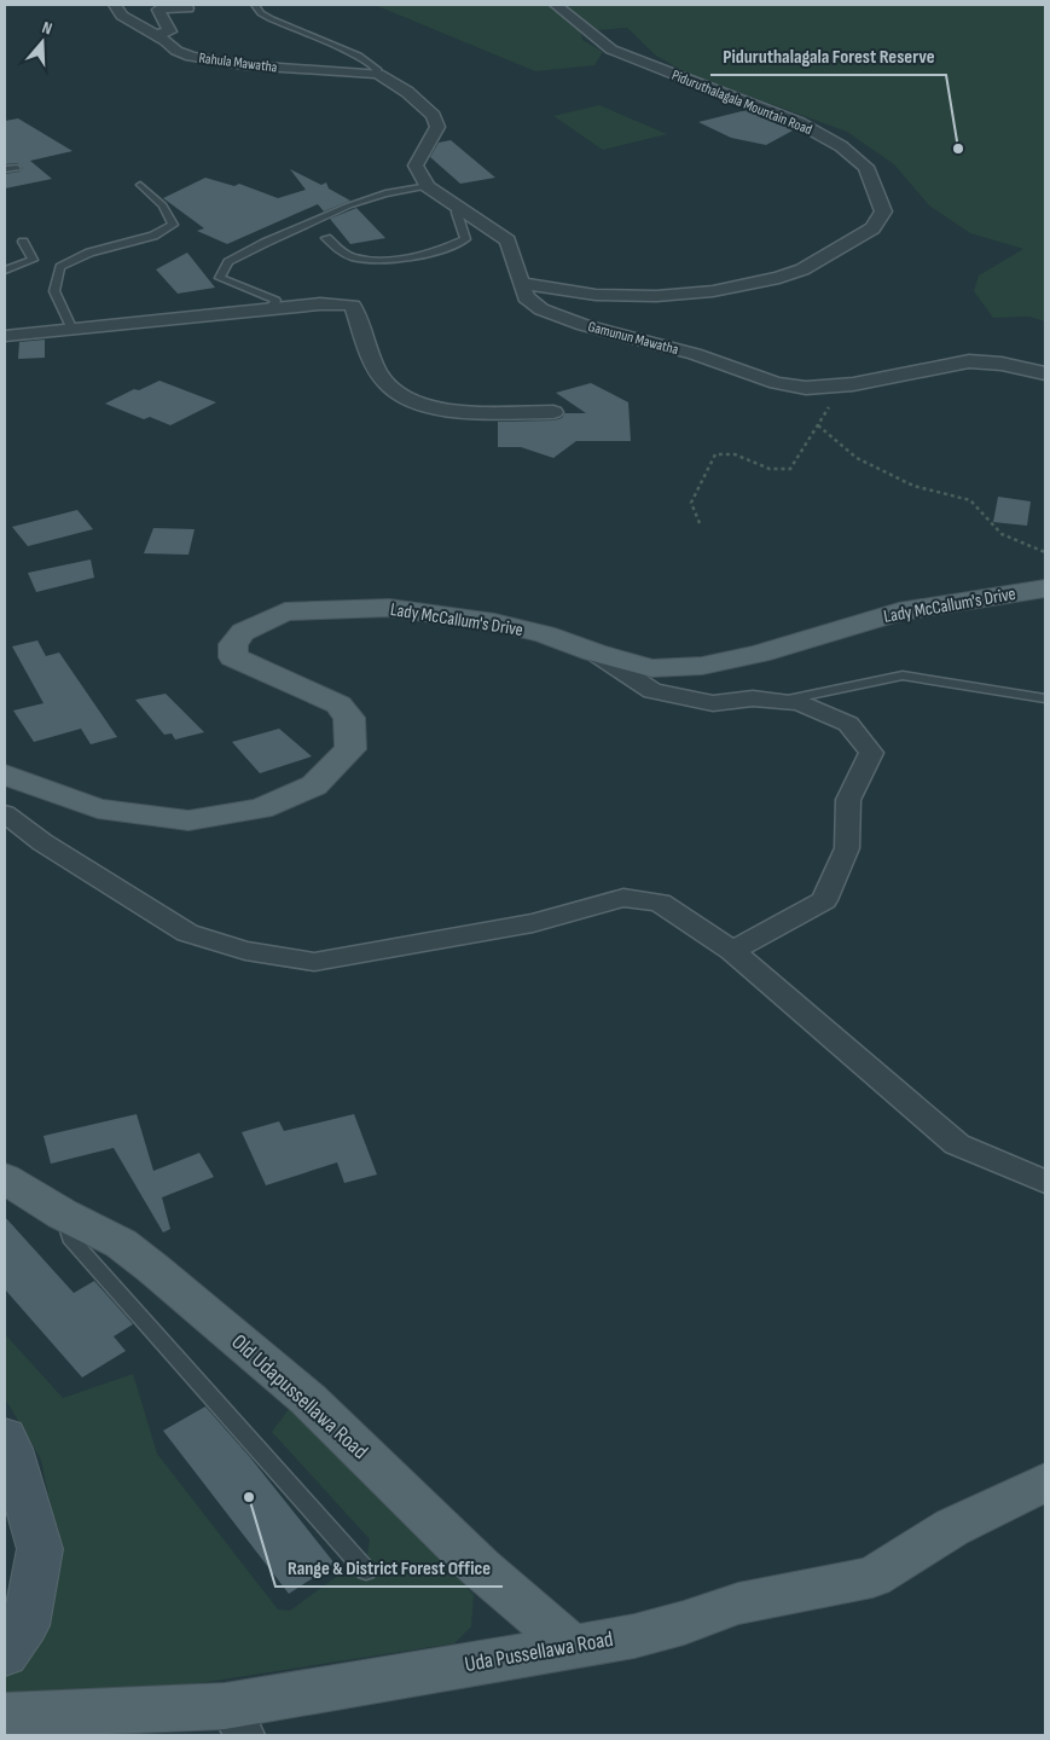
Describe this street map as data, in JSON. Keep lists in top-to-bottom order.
{
  "streets": {
    "main road": ["Lady McCallum's Drive", "Old Udapussellawa Road", "Uda Pussellawa Road"],
    "street": ["Rahula Mawatha", "Piduruthalagala Mountain Road", "Gamunun Mawatha"]
  },
  "crossings": [
    ["Piduruthalagala Mountain Road", "Gamunun Mawatha"],
    ["Old Udapussellawa Road", "Uda Pussellawa Road"]
  ],
  "places": ["Piduruthalagala Forest Reserve", "Range & District Forest Office"],
  "north": "top"
}
